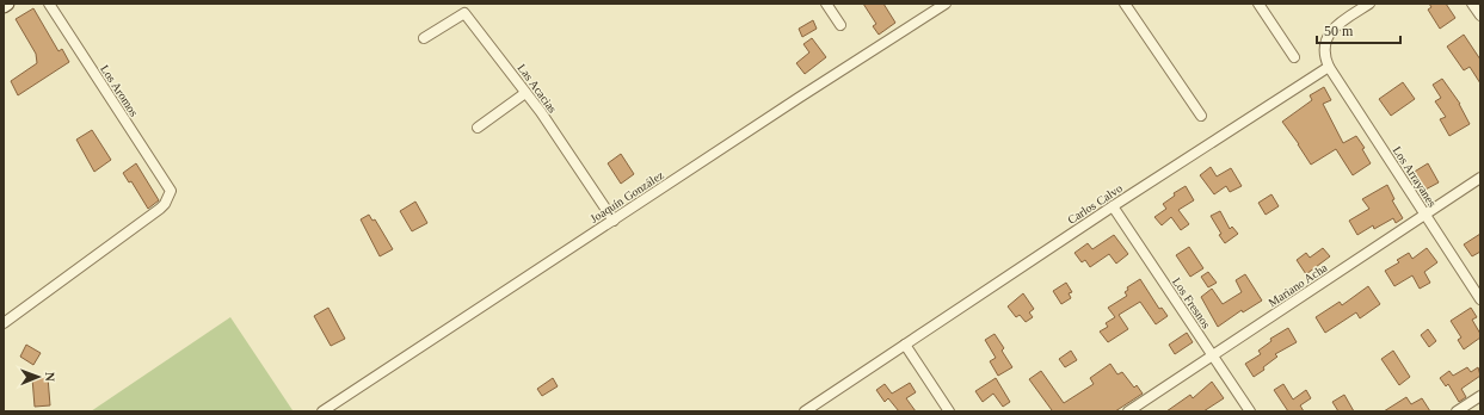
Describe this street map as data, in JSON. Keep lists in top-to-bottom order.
{
  "streets": {
    "street": [
      "Las Acacias",
      "Los Aromos",
      "Los Arrayanes",
      "Joaquín González",
      "Carlos Calvo",
      "Mariano Acha",
      "Los Fresnos"
    ]
  },
  "crossings": [
    ["Las Acacias", "Joaquín González"],
    ["Los Arrayanes", "Carlos Calvo"],
    ["Los Arrayanes", "Mariano Acha"],
    ["Carlos Calvo", "Los Fresnos"],
    ["Mariano Acha", "Los Fresnos"]
  ],
  "scale_bar": "50 m",
  "north": "right"
}
